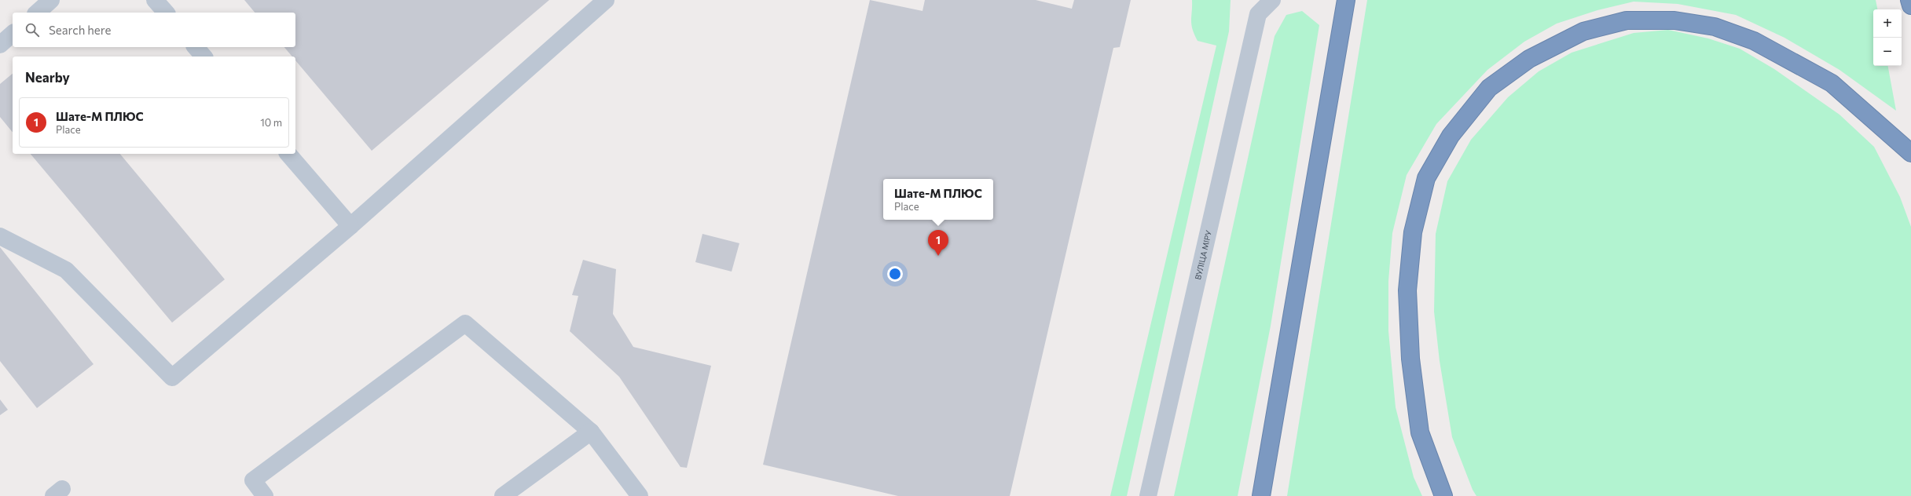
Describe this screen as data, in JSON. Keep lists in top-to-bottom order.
{
  "streets": {
    "street": ["ВУЛІЦА МІРУ"]
  },
  "page": {
    "map_buttons": ["+", "−"],
    "search": "Search here",
    "heading": "Nearby",
    "list": [
      {
        "mark": "1",
        "name": "Шате-М ПЛЮС",
        "note": "Place",
        "value": "10 m"
      }
    ],
    "popup": ["Шате-М ПЛЮС", "Place"],
    "pins": "1"
  }
}
